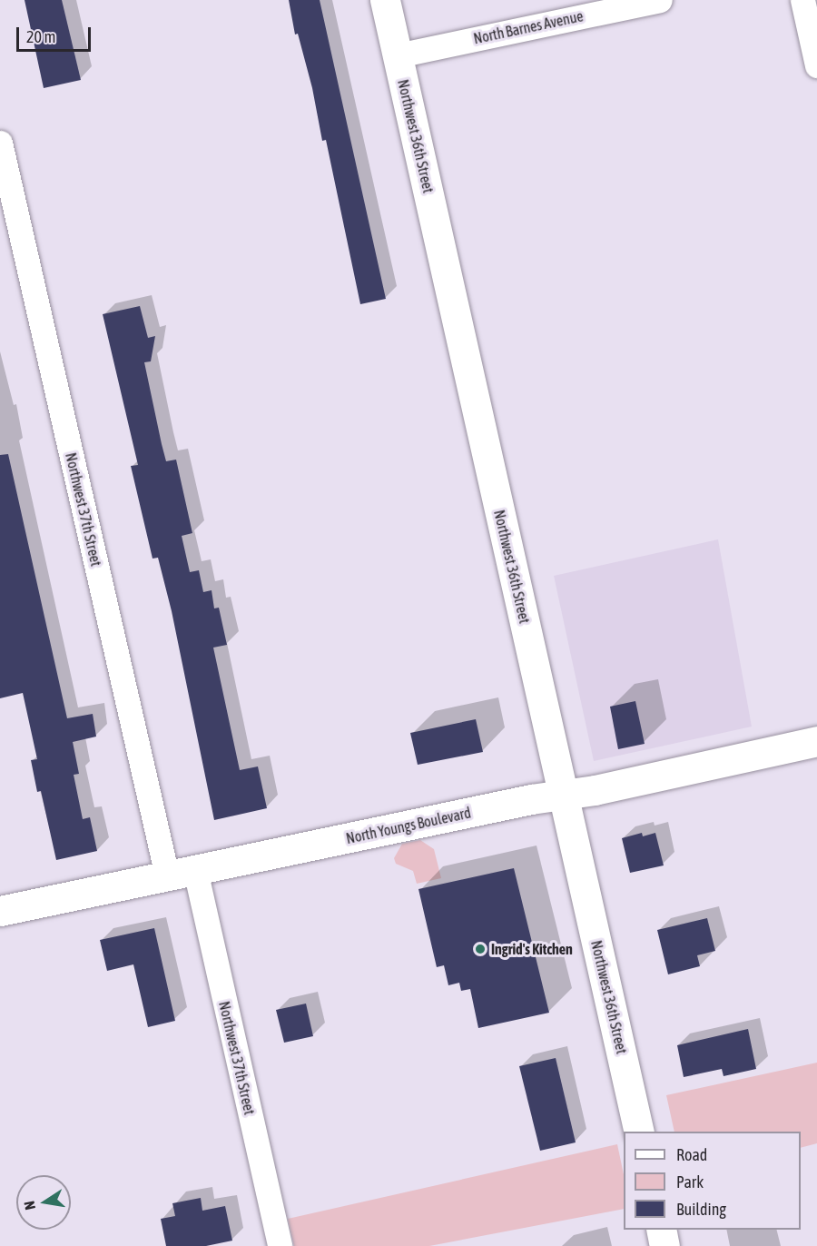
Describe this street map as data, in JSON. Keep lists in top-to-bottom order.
{
  "streets": {
    "street": [
      "North Barnes Avenue",
      "Northwest 36th Street",
      "Northwest 37th Street",
      "North Youngs Boulevard"
    ]
  },
  "crossings": [
    ["North Barnes Avenue", "Northwest 36th Street"],
    ["Northwest 36th Street", "North Youngs Boulevard"],
    ["Northwest 37th Street", "North Youngs Boulevard"]
  ],
  "places": ["Ingrid's Kitchen"],
  "legend": ["Road", "Park", "Building"],
  "scale_bar": "20 m",
  "north": "left"
}
